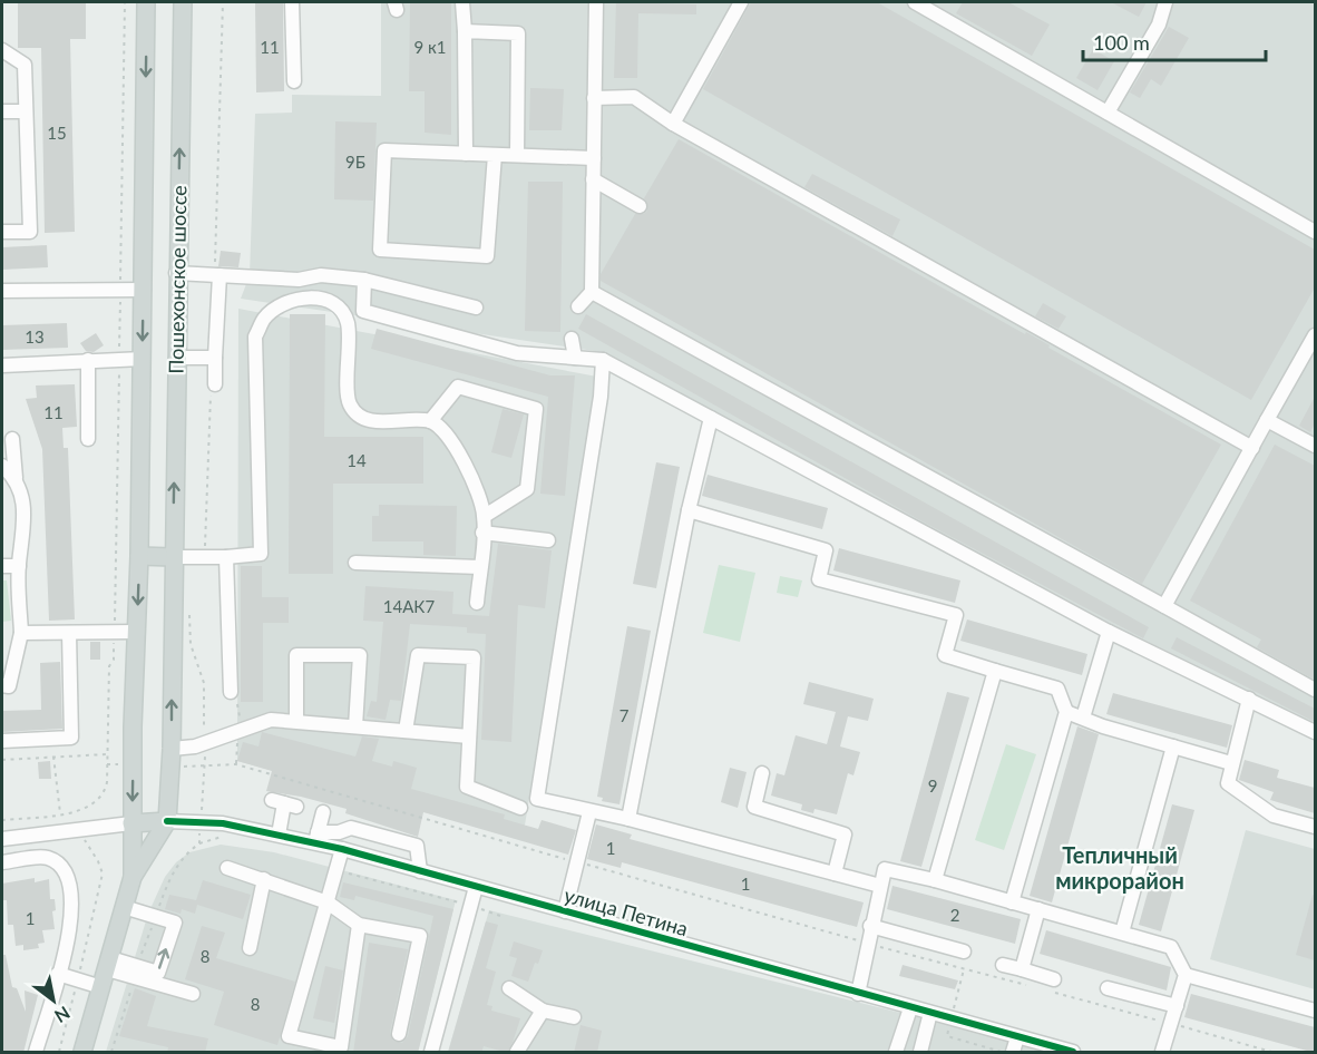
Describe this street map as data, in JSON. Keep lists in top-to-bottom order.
{
  "streets": {
    "main road": ["Пошехонское шоссе"],
    "street": ["улица Петина"]
  },
  "crossings": [
    ["Пошехонское шоссе", "улица Петина"]
  ],
  "districts": ["Тепличный микрорайон"],
  "house_numbers": [
    "11",
    "9 к1",
    "15",
    "9Б",
    "13",
    "11",
    "14",
    "14АК7",
    "7",
    "9",
    "1",
    "1",
    "2",
    "1",
    "8",
    "8"
  ],
  "scale_bar": "100 m",
  "north": "bottom right"
}
